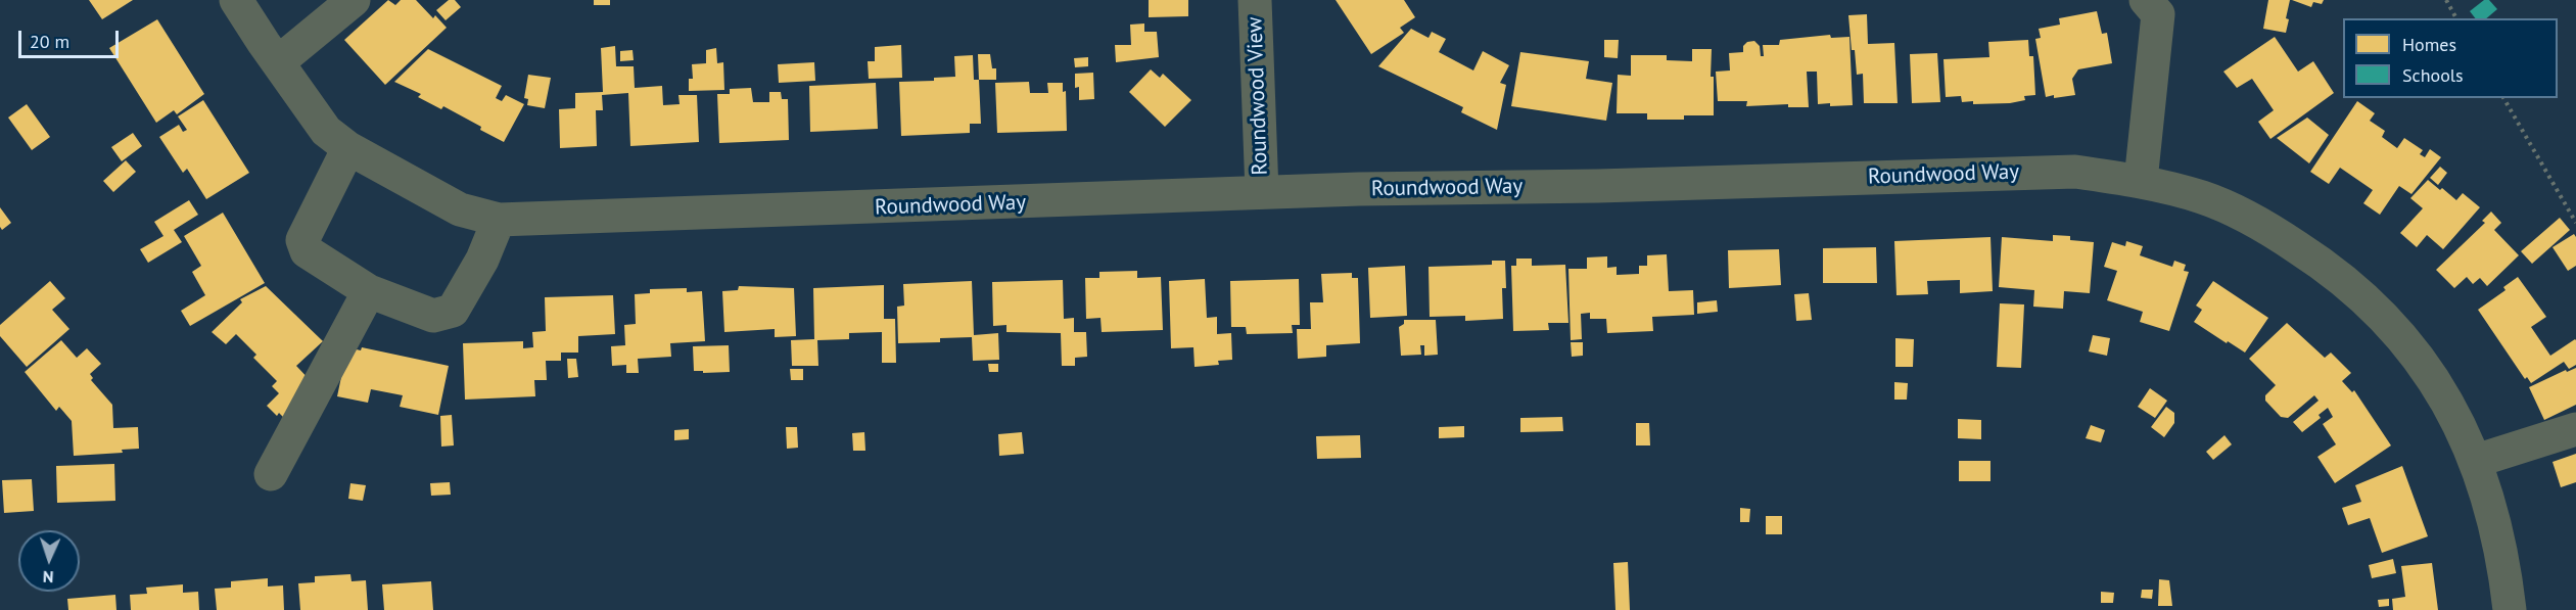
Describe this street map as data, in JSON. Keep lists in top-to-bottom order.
{
  "streets": {
    "street": ["Roundwood View", "Roundwood Way"]
  },
  "crossings": [
    ["Roundwood View", "Roundwood Way"]
  ],
  "legend": ["Homes", "Schools"],
  "scale_bar": "20 m",
  "north": "bottom"
}
